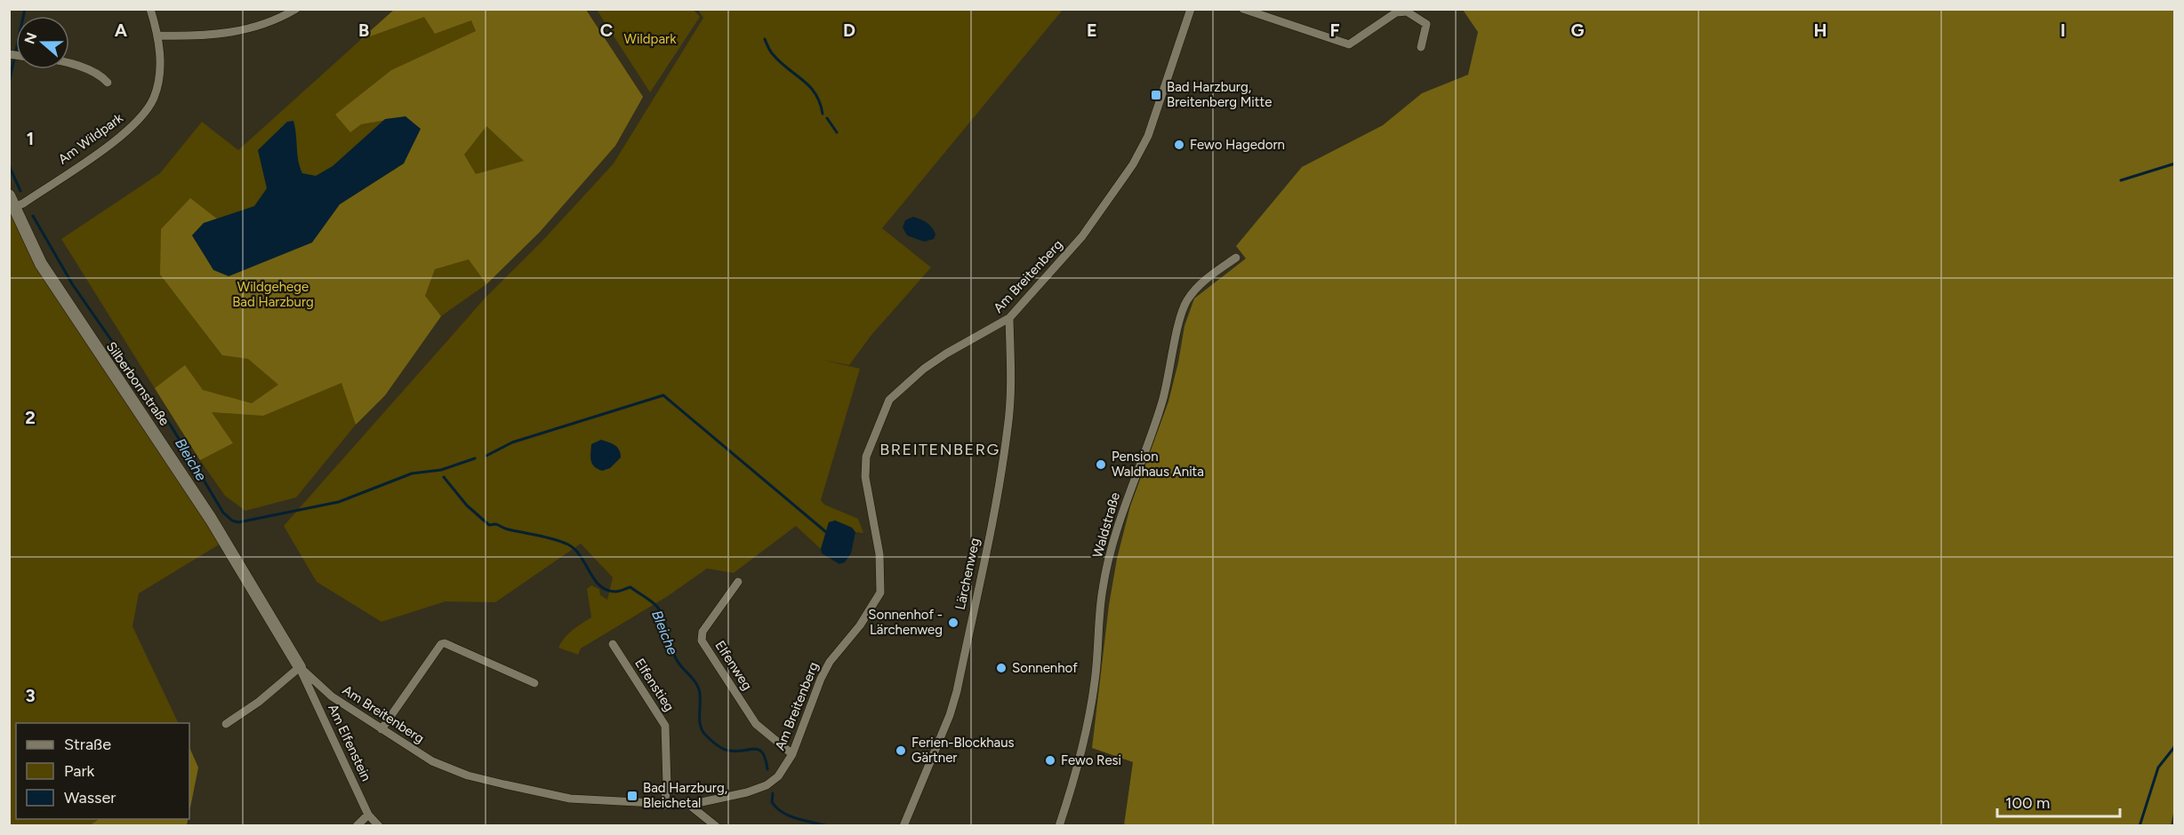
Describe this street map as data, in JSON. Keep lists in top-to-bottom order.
{
  "streets": {
    "street": [
      "Am Wildpark",
      "Am Breitenberg",
      "Silberbornstraße",
      "Waldstraße",
      "Lärchenweg",
      "Elfenweg",
      "Elfenstieg",
      "Am Elfenstein"
    ]
  },
  "crossings": [
    ["Am Wildpark", "Silberbornstraße"],
    ["Am Breitenberg", "Silberbornstraße"],
    ["Am Breitenberg", "Lärchenweg"],
    ["Am Breitenberg", "Elfenweg"],
    ["Am Breitenberg", "Elfenstieg"],
    ["Am Breitenberg", "Am Elfenstein"],
    ["Silberbornstraße", "Am Elfenstein"]
  ],
  "districts": ["BREITENBERG"],
  "water": ["Bleiche"],
  "parks": ["Wildpark", "Wildgehege Bad Harzburg"],
  "places": {
    "transit": ["Bad Harzburg, Breitenberg Mitte", "Bad Harzburg, Bleichetal"],
    "other": [
      "Fewo Hagedorn",
      "Pension Waldhaus Anita",
      "Sonnenhof - Lärchenweg",
      "Sonnenhof",
      "Ferien-Blockhaus Gärtner",
      "Fewo Resi"
    ]
  },
  "legend": ["Straße", "Park", "Wasser"],
  "scale_bar": "100 m",
  "north": "left",
  "grid": {
    "columns": [
      "A",
      "B",
      "C",
      "D",
      "E",
      "F",
      "G",
      "H",
      "I"
    ],
    "rows": ["1", "2", "3"]
  }
}
